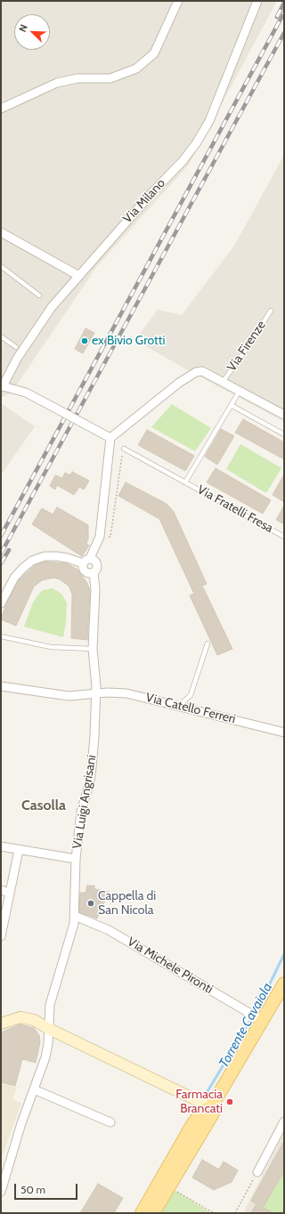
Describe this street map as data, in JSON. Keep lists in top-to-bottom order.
{
  "streets": {
    "street": [
      "Via Milano",
      "Via Firenze",
      "Via Catello Ferreri",
      "Via Luigi Angrisani",
      "Via Michele Pironti"
    ],
    "lane": ["Via Fratelli Fresa"]
  },
  "crossings": [
    ["Via Firenze", "Via Fratelli Fresa"],
    ["Via Catello Ferreri", "Via Luigi Angrisani"],
    ["Via Luigi Angrisani", "Via Michele Pironti"]
  ],
  "districts": ["Casolla"],
  "water": ["Torrente Cavaiola"],
  "places": ["ex Bivio Grotti", "Cappella di San Nicola", "Farmacia Brancati"],
  "scale_bar": "50 m",
  "north": "top left"
}
